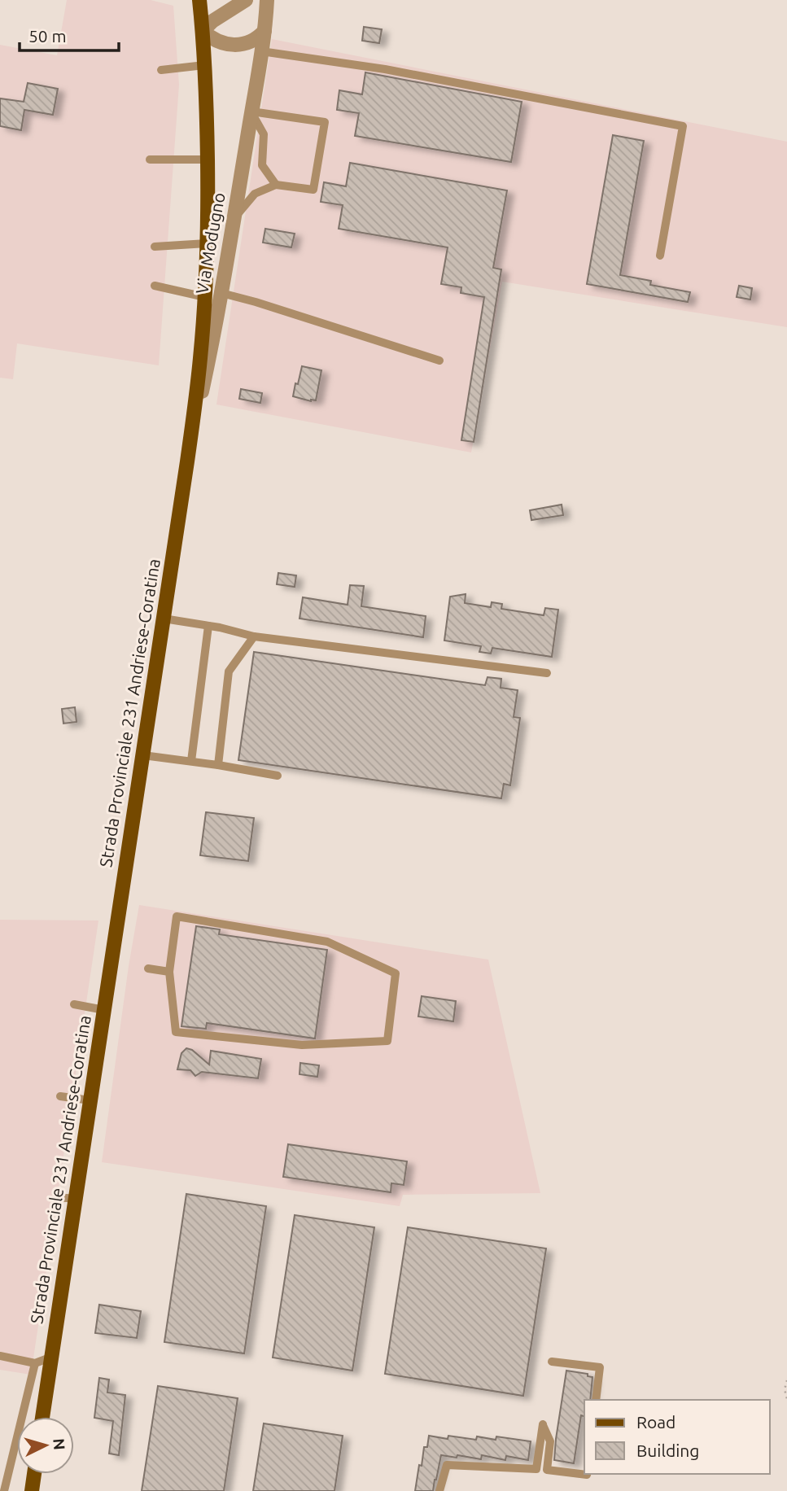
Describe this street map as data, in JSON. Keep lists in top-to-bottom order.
{
  "streets": {
    "main road": ["Strada Provinciale 231 Andriese-Coratina"],
    "street": ["Via Modugno"]
  },
  "crossings": [
    ["Via Modugno", "Strada Provinciale 231 Andriese-Coratina"]
  ],
  "legend": ["Road", "Building"],
  "scale_bar": "50 m",
  "north": "right"
}
